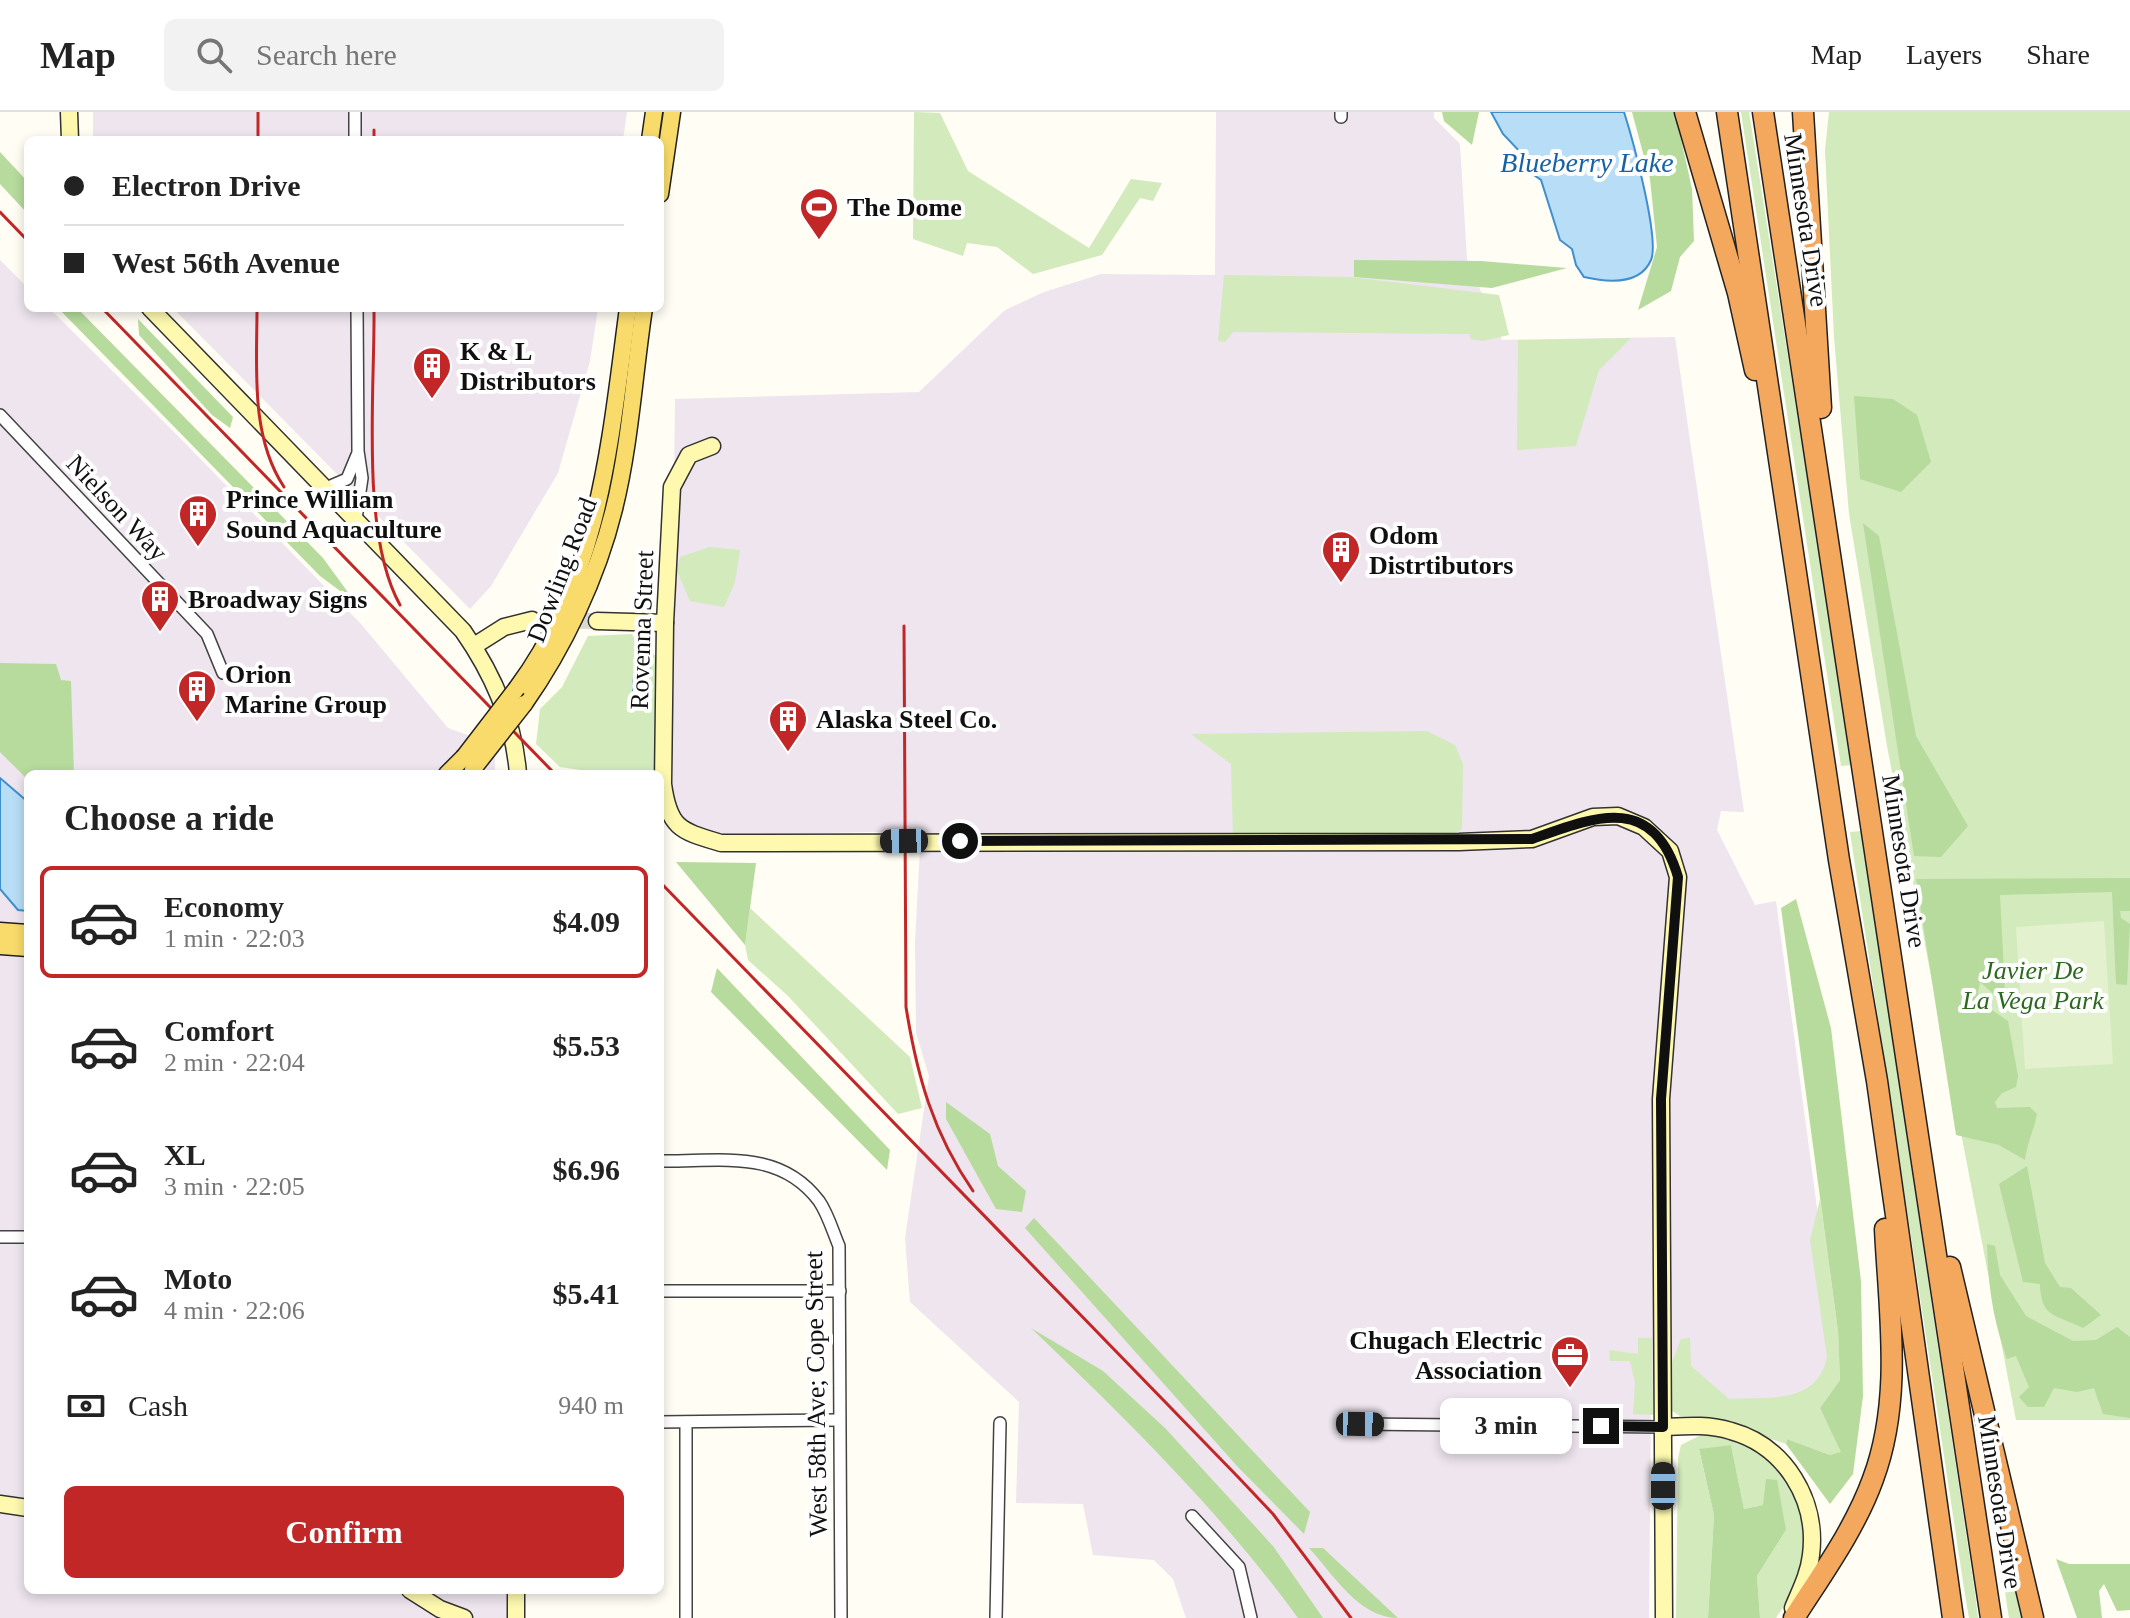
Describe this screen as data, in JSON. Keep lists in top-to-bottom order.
{
  "streets": {
    "highway": ["Minnesota Drive"],
    "main road": ["Dowling Road"],
    "street": ["Nielson Way", "Rovenna Street", "West 58th Ave; Cope Street"]
  },
  "water": ["Blueberry Lake"],
  "parks": ["Javier De La Vega Park"],
  "places": {
    "sports": ["The Dome"],
    "building": [
      "K & L Distributors",
      "Prince William Sound Aquaculture",
      "Odom Distrtibutors",
      "Broadway Signs",
      "Orion Marine Group",
      "Alaska Steel Co."
    ],
    "office": ["Chugach Electric Association"]
  },
  "page": {
    "header": "Map",
    "search": "Search here",
    "nav": ["Map", "Layers", "Share"],
    "banner": ["Electron Drive", "West 56th Avenue"],
    "heading": "Choose a ride",
    "list": [
      {
        "name": "Economy",
        "note": "1 min · 22:03",
        "value": "$4.09"
      },
      {
        "name": "Comfort",
        "note": "2 min · 22:04",
        "value": "$5.53"
      },
      {
        "name": "XL",
        "note": "3 min · 22:05",
        "value": "$6.96"
      },
      {
        "name": "Moto",
        "note": "4 min · 22:06",
        "value": "$5.41"
      }
    ],
    "pay": ["Cash", "940 m"],
    "bubble": "3 min",
    "buttons": "Confirm"
  }
}
